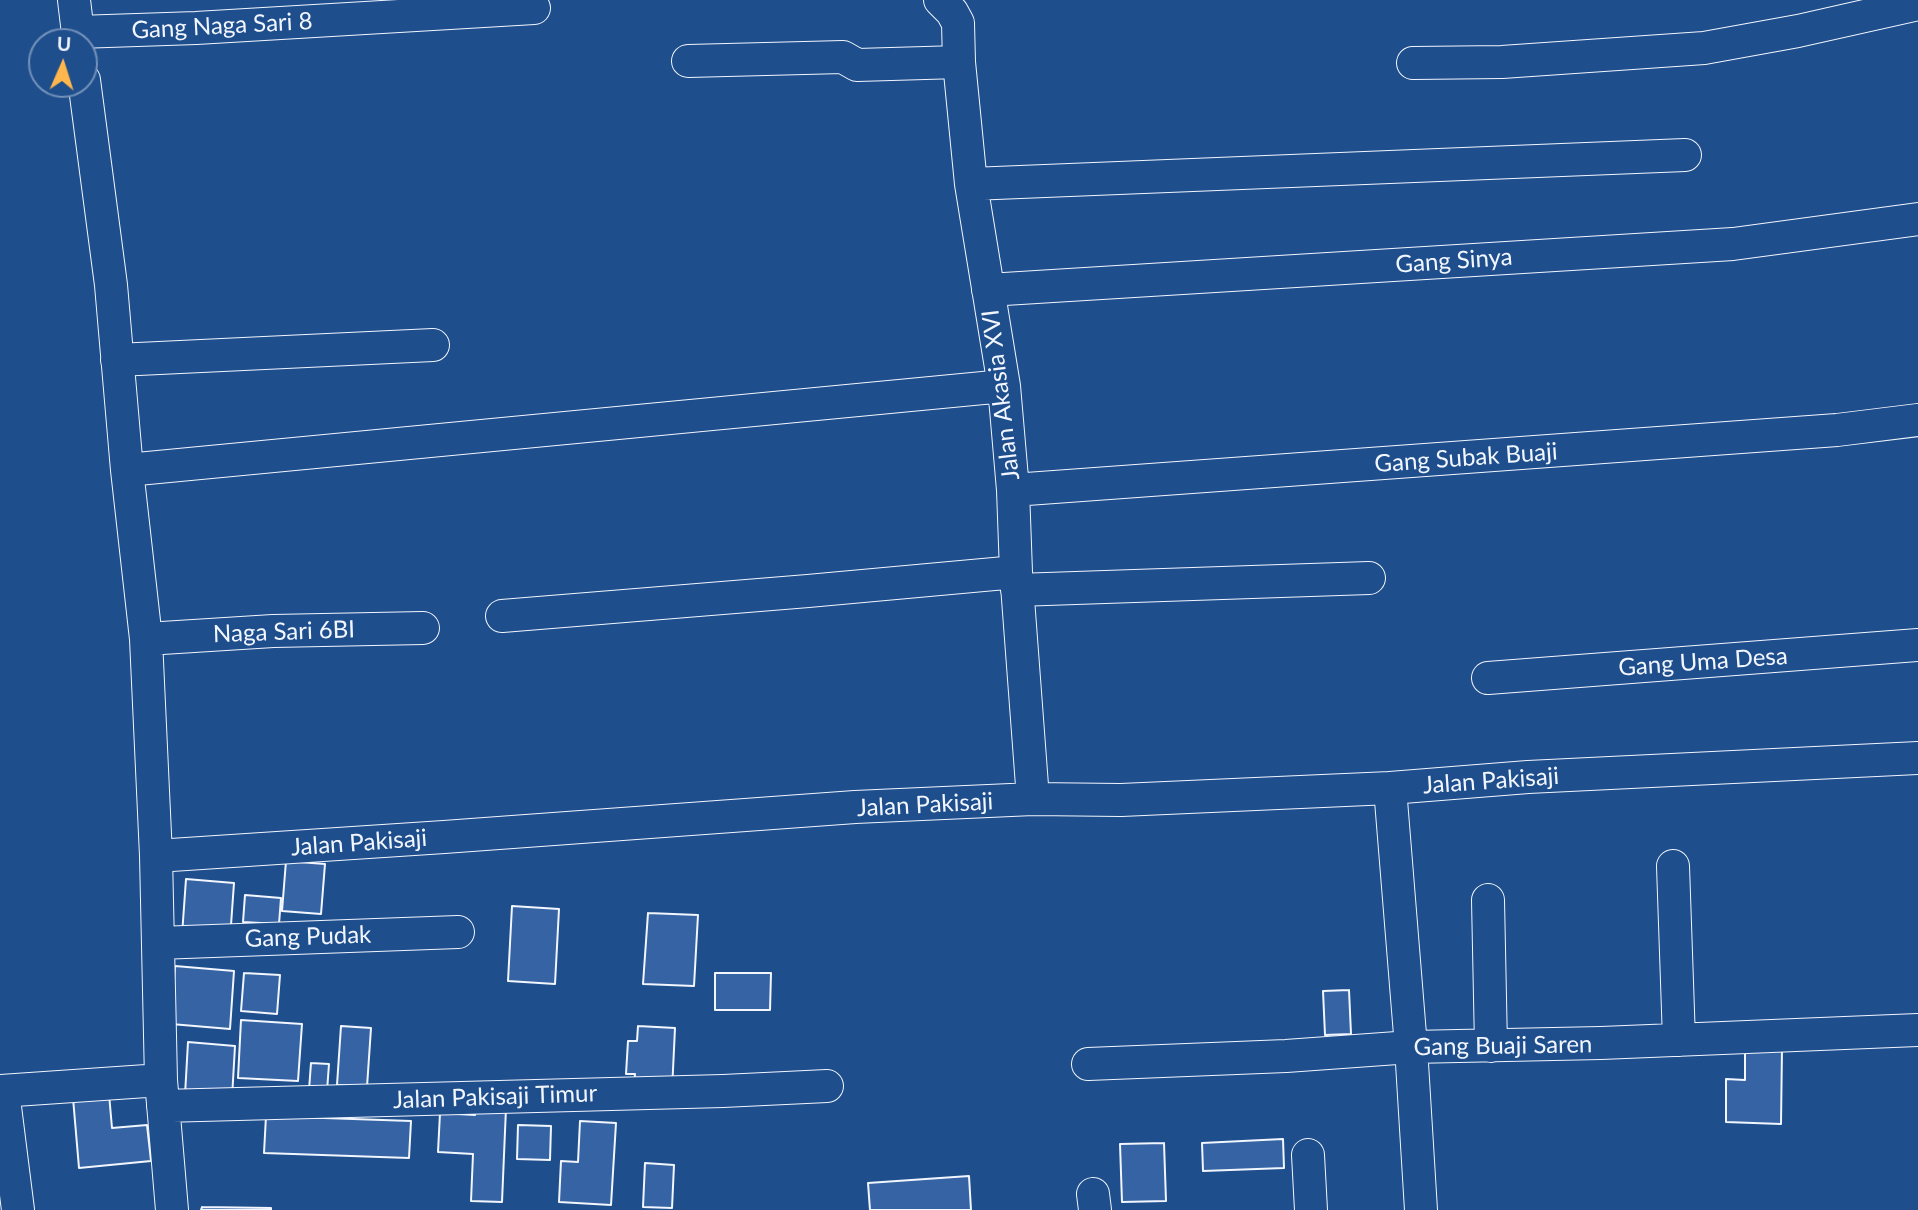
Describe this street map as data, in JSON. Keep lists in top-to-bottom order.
{
  "streets": {
    "street": [
      "Gang Naga Sari 8",
      "Gang Sinya",
      "Jalan Akasia XVI",
      "Gang Subak Buaji",
      "Naga Sari 6BI",
      "Gang Uma Desa",
      "Jalan Pakisaji",
      "Gang Pudak",
      "Gang Buaji Saren",
      "Jalan Pakisaji Timur"
    ]
  },
  "crossings": [
    ["Gang Sinya", "Jalan Akasia XVI"],
    ["Jalan Akasia XVI", "Gang Subak Buaji"],
    ["Jalan Akasia XVI", "Jalan Pakisaji"]
  ],
  "north": "top"
}
